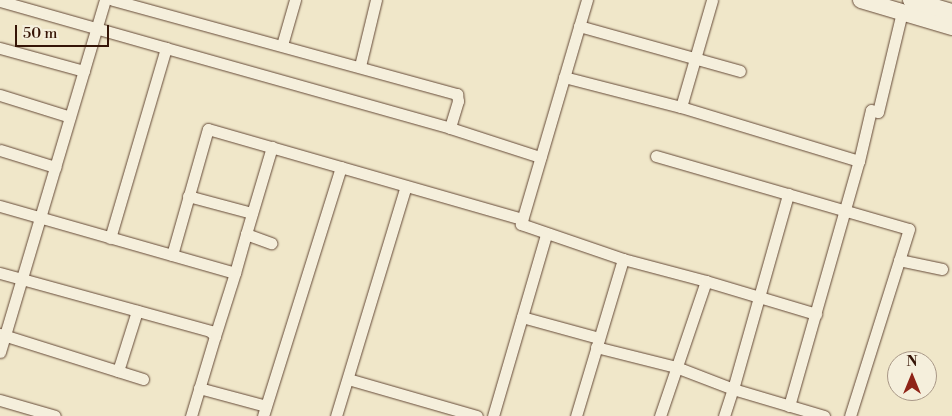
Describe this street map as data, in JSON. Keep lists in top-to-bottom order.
{
  "scale_bar": "50 m",
  "north": "top"
}
